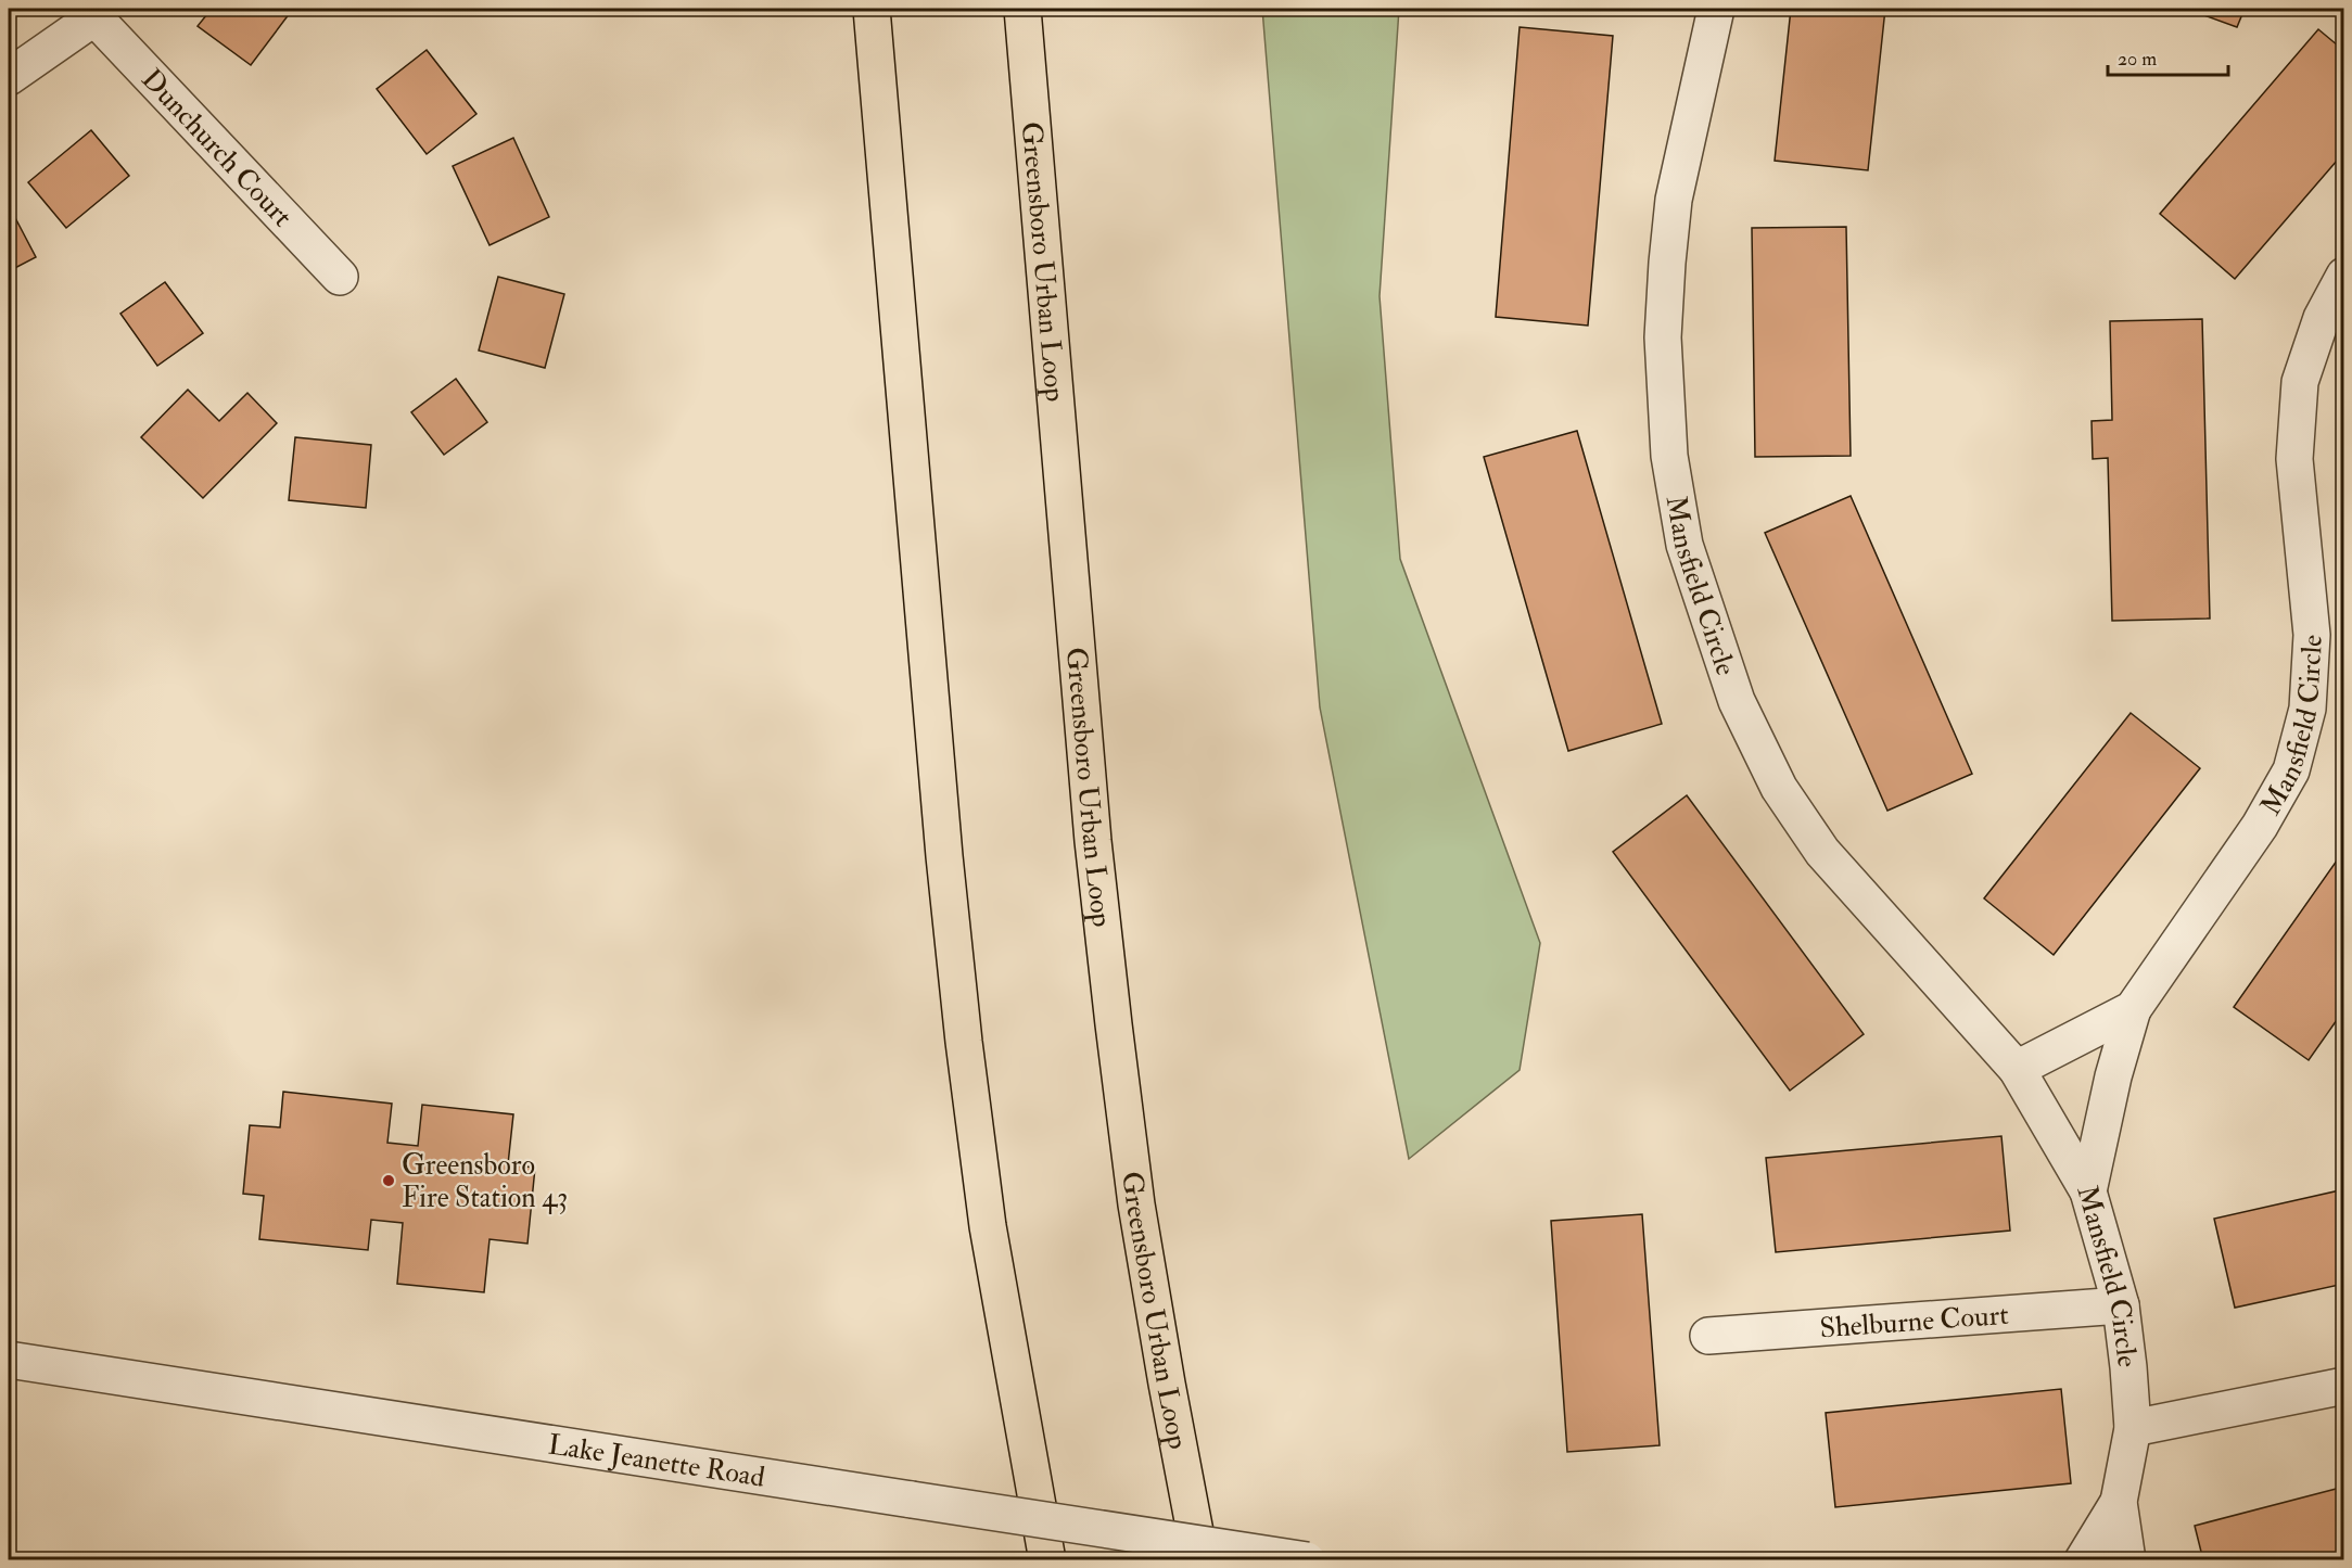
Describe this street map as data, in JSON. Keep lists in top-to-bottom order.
{
  "streets": {
    "highway": ["Greensboro Urban Loop"],
    "street": [
      "Dunchurch Court",
      "Mansfield Circle",
      "Shelburne Court",
      "Lake Jeanette Road"
    ]
  },
  "crossings": [
    ["Mansfield Circle", "Shelburne Court"]
  ],
  "places": ["Greensboro Fire Station 43"],
  "scale_bar": "20 m"
}
